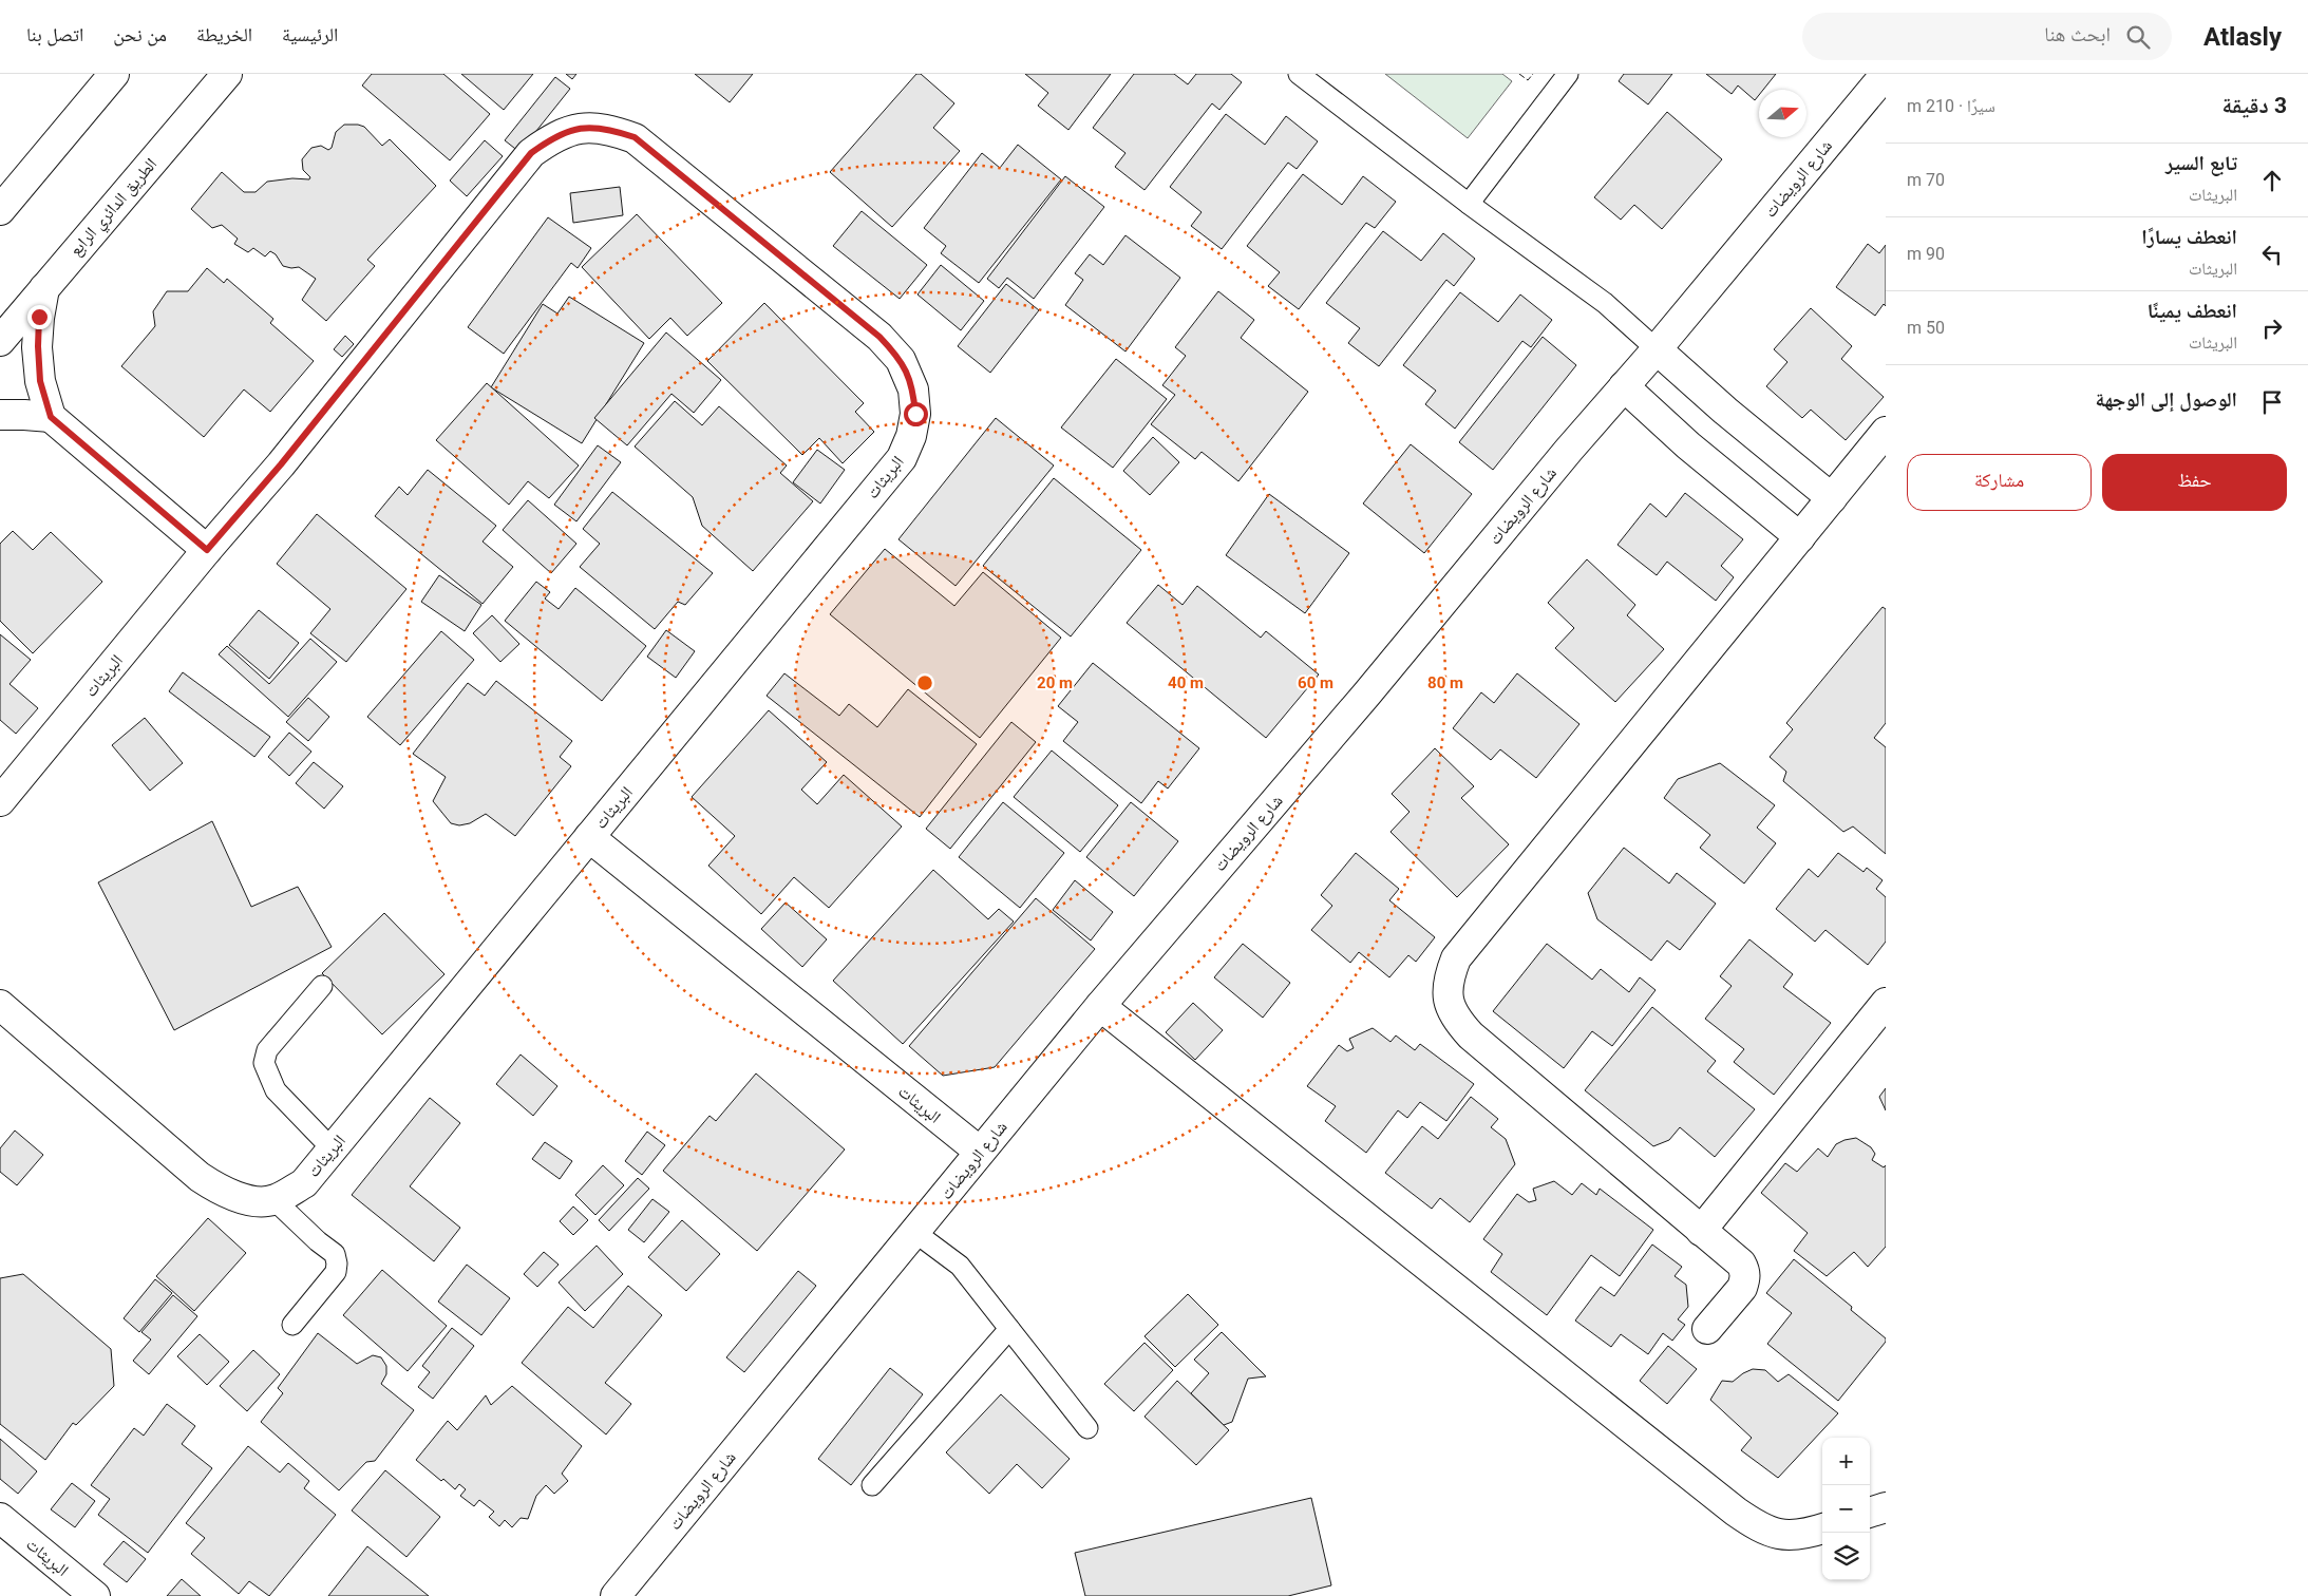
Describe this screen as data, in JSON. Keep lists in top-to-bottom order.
{
  "streets": {
    "main road": ["شارع الرويضات", "الطريق الدائري الرابع", "البريثات"]
  },
  "crossings": [
    ["شارع الرويضات", "البريثات"]
  ],
  "north": "right",
  "page": {
    "header": "Atlasly",
    "search": "ابحث هنا",
    "nav": [
      "الرئيسية",
      "الخريطة",
      "من نحن",
      "اتصل بنا"
    ],
    "heading": ["3 دقيقة", "سيرًا · 210 m"],
    "list": [
      ["تابع السير", "البريثات", "70 m"],
      ["انعطف يسارًا", "البريثات", "90 m"],
      ["انعطف يمينًا", "البريثات", "50 m"],
      "الوصول إلى الوجهة"
    ],
    "buttons": ["حفظ", "مشاركة"],
    "map_buttons": ["+", "−"]
  },
  "rings": [
    "20 m",
    "40 m",
    "60 m",
    "80 m"
  ]
}
